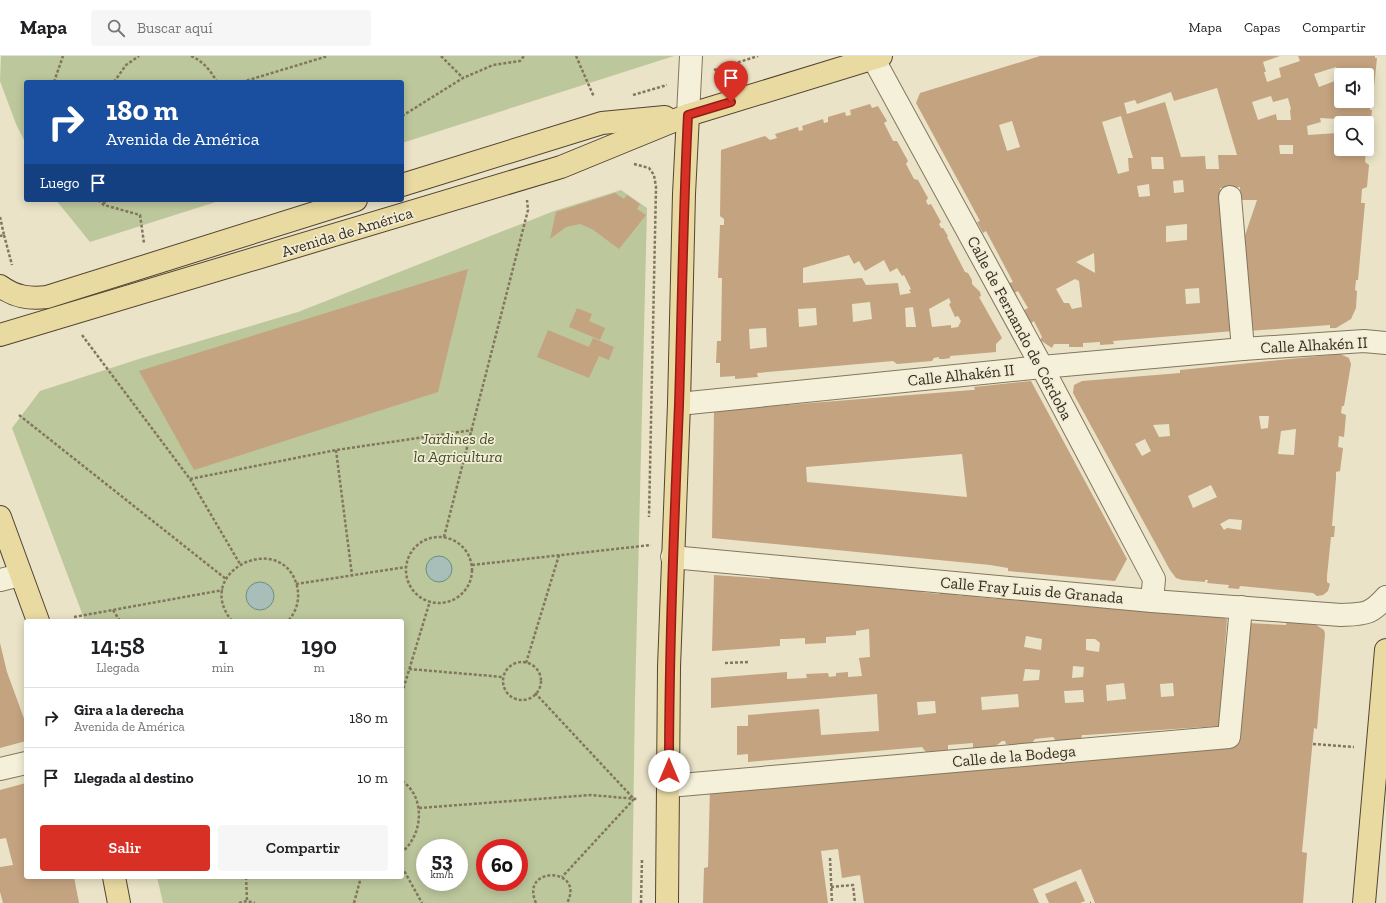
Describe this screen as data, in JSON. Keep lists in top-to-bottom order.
{
  "streets": {
    "main road": ["Avenida de América"],
    "street": [
      "Calle de Fernando de Córdoba",
      "Calle Alhakén II",
      "Calle Fray Luis de Granada",
      "Calle de la Bodega"
    ]
  },
  "crossings": [
    ["Avenida de América", "Calle de Fernando de Córdoba"],
    ["Calle de Fernando de Córdoba", "Calle Alhakén II"],
    ["Calle de Fernando de Córdoba", "Calle Fray Luis de Granada"],
    ["Calle Fray Luis de Granada", "Calle de la Bodega"]
  ],
  "parks": ["Jardines de la Agricultura"],
  "page": {
    "header": "Mapa",
    "search": "Buscar aquí",
    "nav": ["Mapa", "Capas", "Compartir"],
    "turn": ["180 m", "Avenida de América"],
    "then": "Luego",
    "eta": [
      "14:58",
      "Llegada",
      "1",
      "min",
      "190",
      "m"
    ],
    "list": [
      {
        "name": "Gira a la derecha",
        "note": "Avenida de América",
        "value": "180 m"
      },
      {
        "name": "Llegada al destino",
        "value": "10 m"
      }
    ],
    "buttons": ["Salir", "Compartir"],
    "speed": "53 km/h",
    "limit": "60"
  }
}
